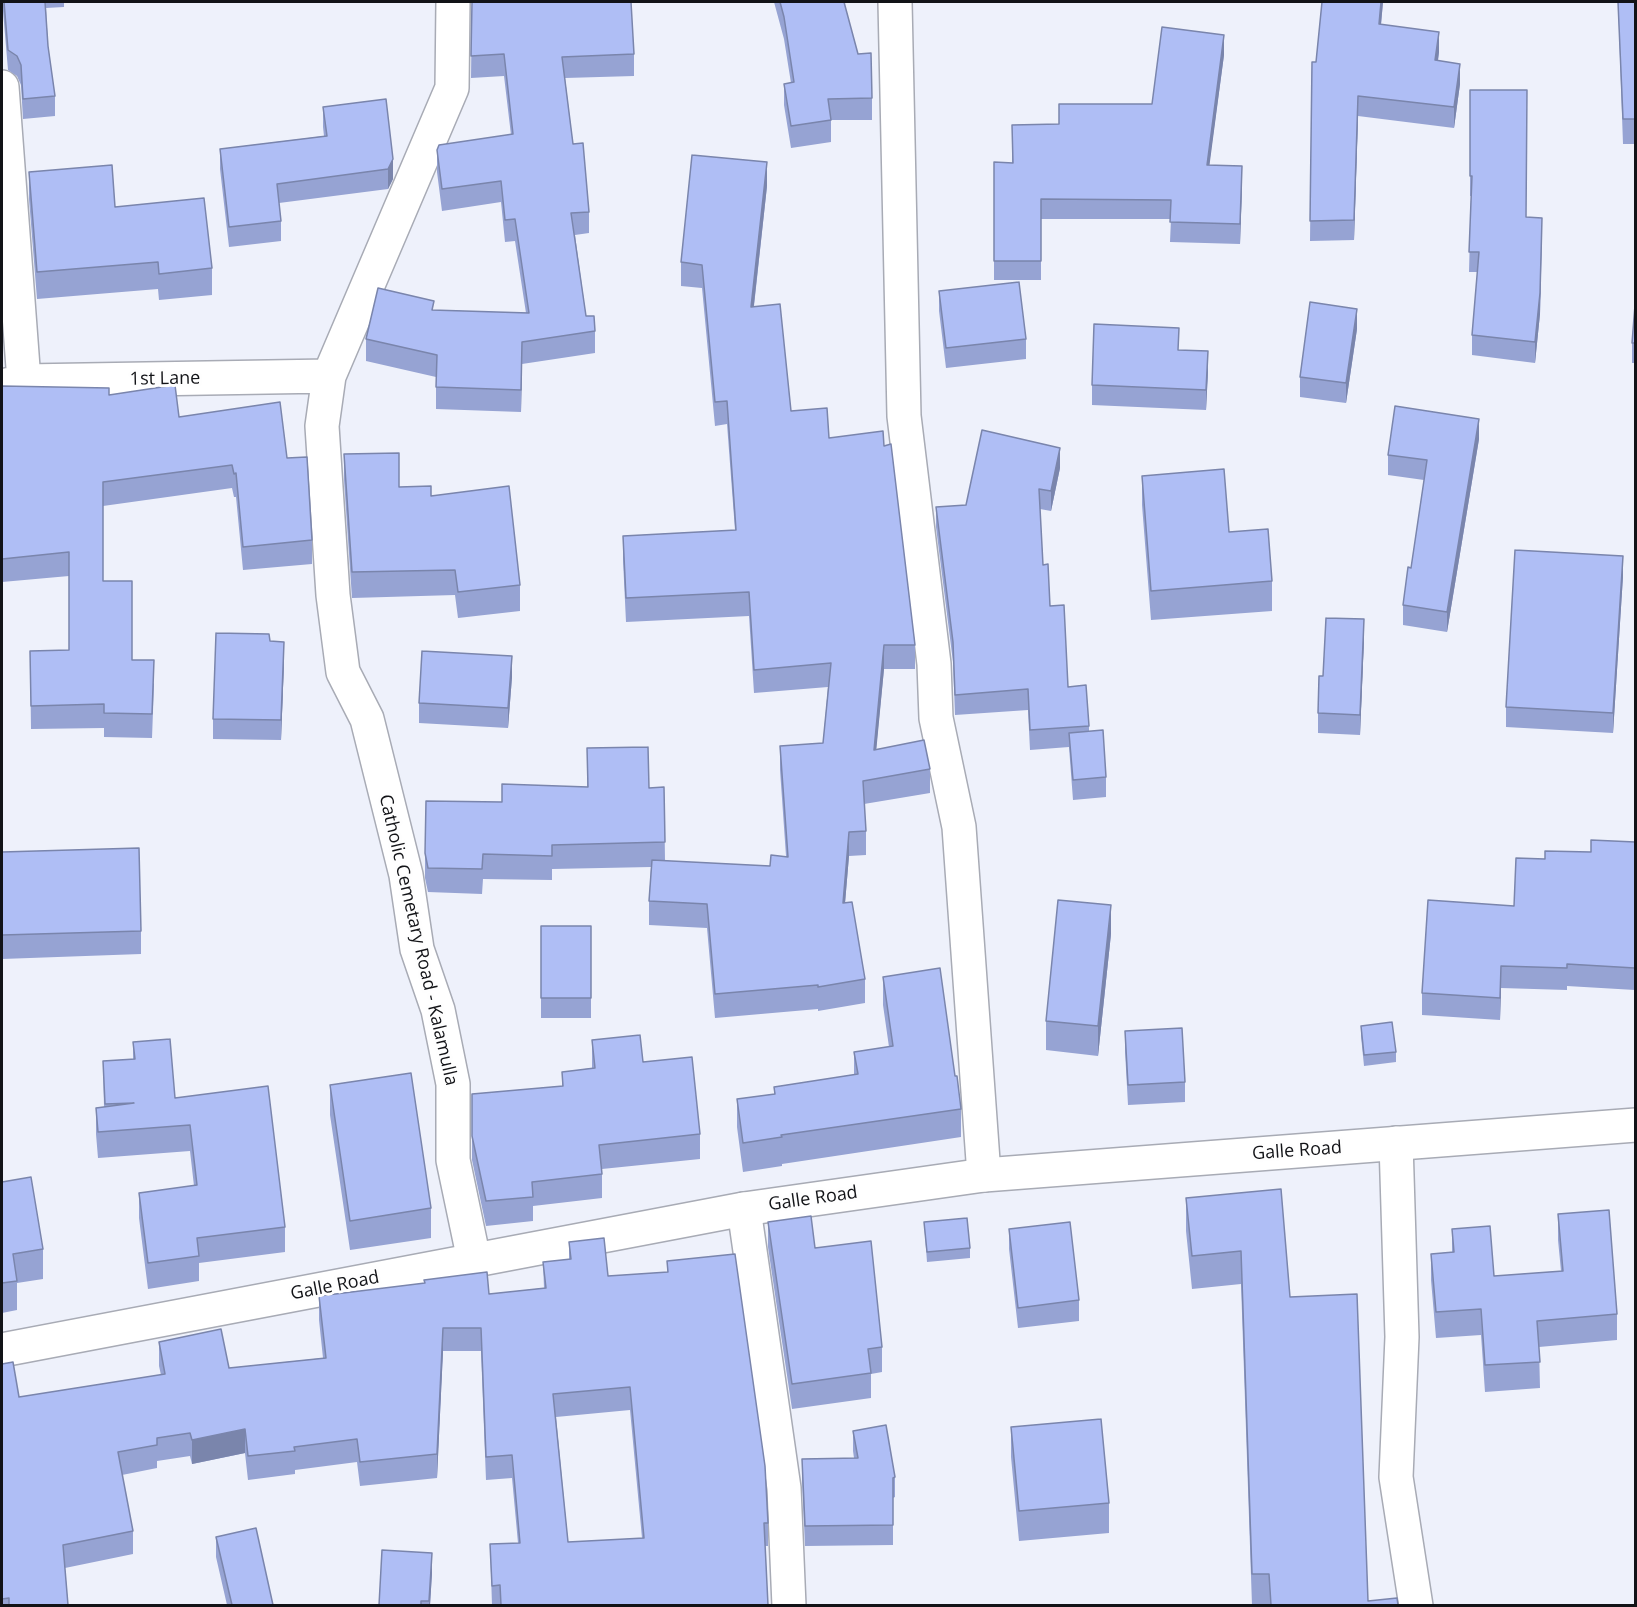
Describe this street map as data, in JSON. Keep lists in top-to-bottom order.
{
  "streets": {
    "main road": ["1st Lane", "Catholic Cemetary Road - Kalamulla", "Galle Road"]
  },
  "crossings": [
    ["1st Lane", "Catholic Cemetary Road - Kalamulla"],
    ["Catholic Cemetary Road - Kalamulla", "Galle Road"]
  ]
}
